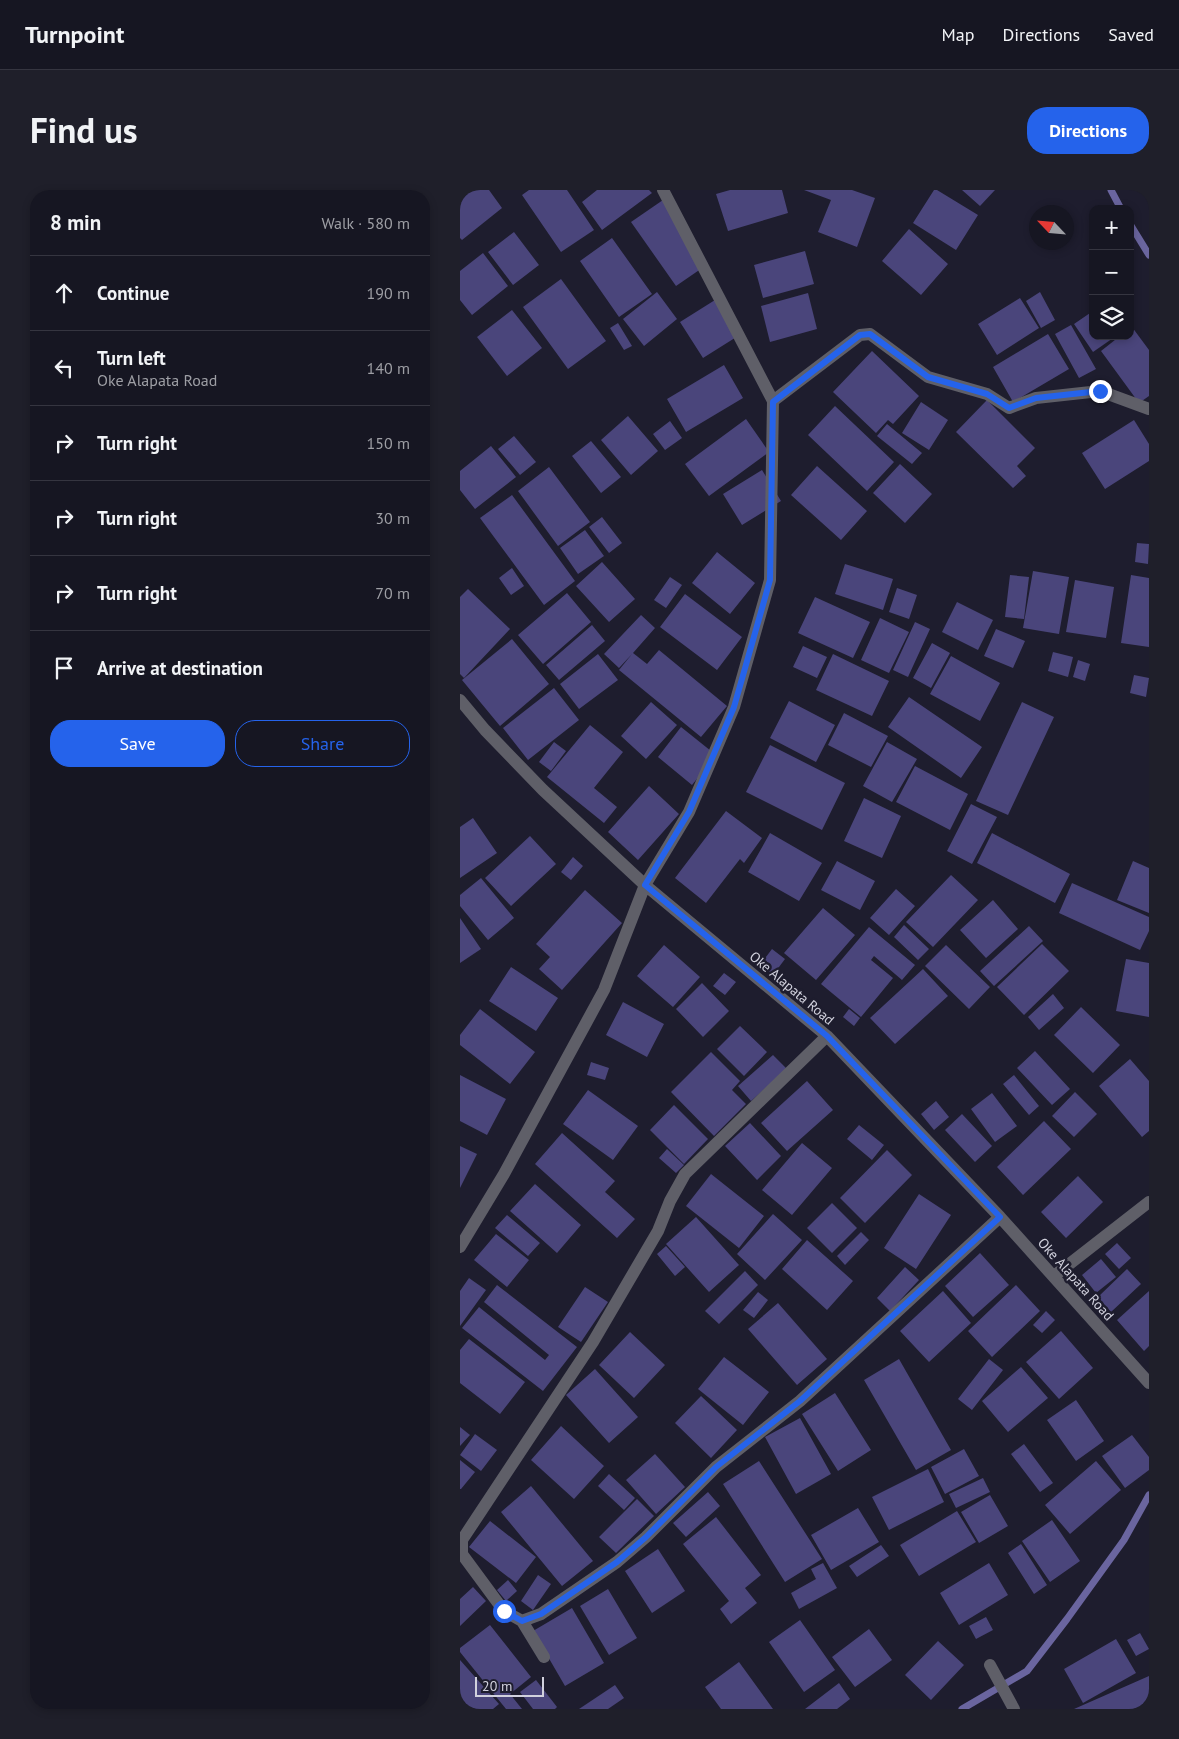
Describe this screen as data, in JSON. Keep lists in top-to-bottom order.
{
  "streets": {
    "street": ["Oke Alapata Road"]
  },
  "scale_bar": "20 m",
  "north": "top left",
  "page": {
    "header": "Turnpoint",
    "nav": ["Map", "Directions", "Saved"],
    "title": "Find us",
    "buttons": [
      "Directions",
      ["Save", "Share"]
    ],
    "heading": ["8 min", "Walk · 580 m"],
    "map_buttons": ["+", "−"],
    "list": [
      ["Continue", "190 m"],
      ["Turn left", "Oke Alapata Road", "140 m"],
      ["Turn right", "150 m"],
      ["Turn right", "30 m"],
      ["Turn right", "70 m"],
      "Arrive at destination"
    ],
    "scale": "20 m"
  }
}
